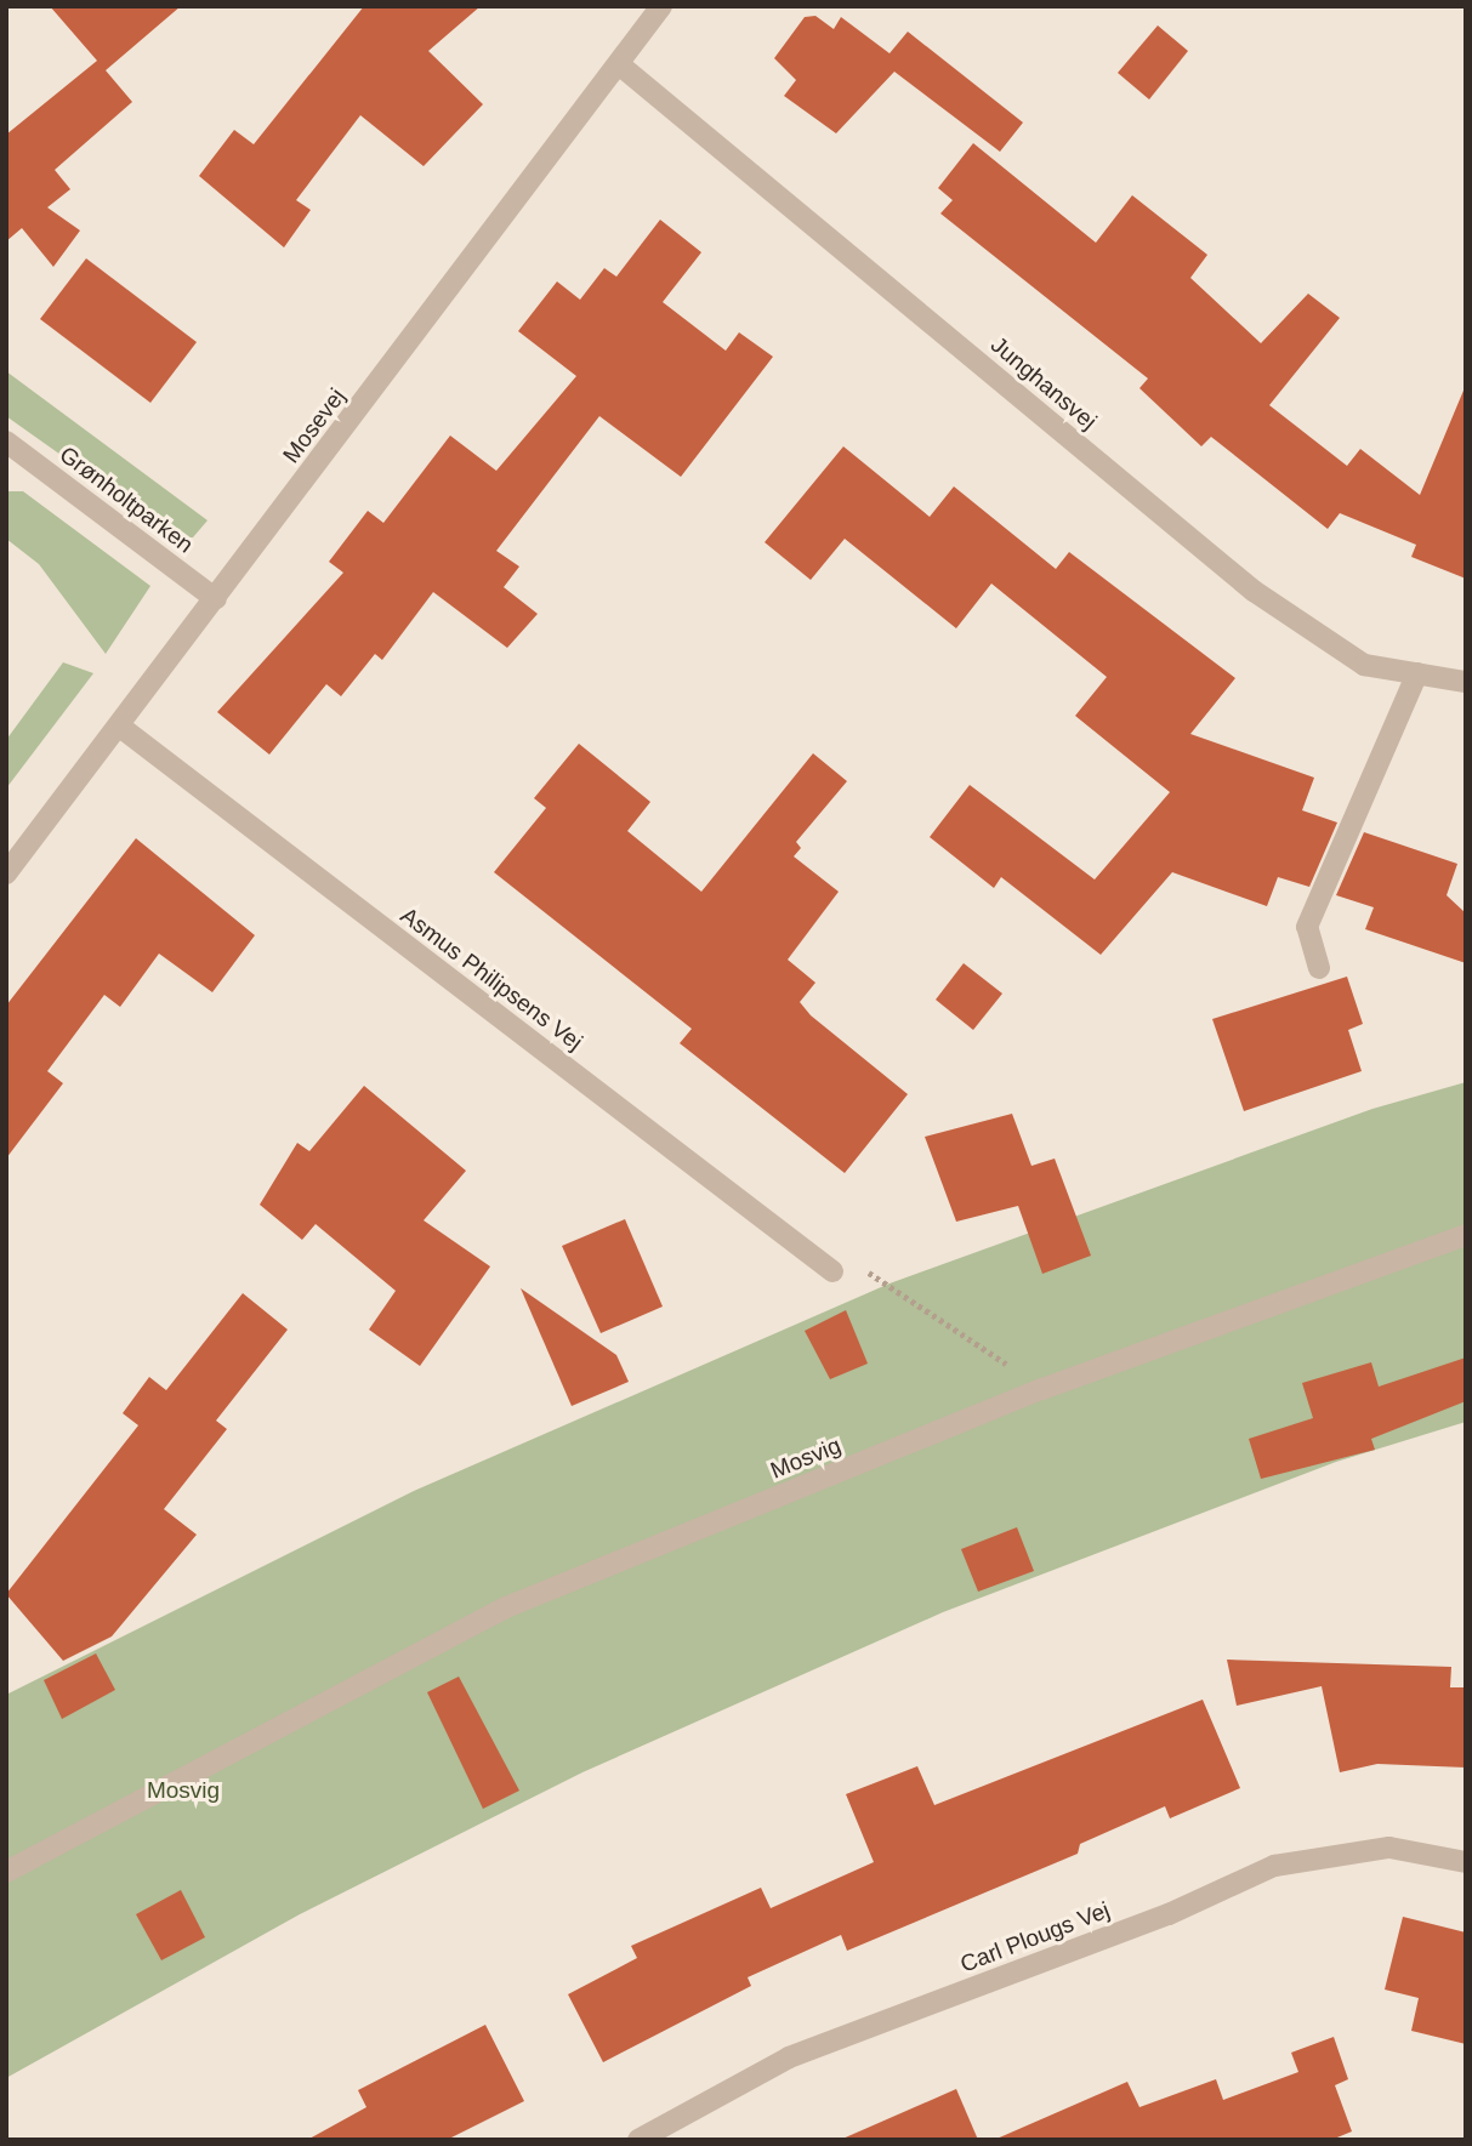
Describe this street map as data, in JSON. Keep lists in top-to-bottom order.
{
  "streets": {
    "street": [
      "Junghansvej",
      "Mosevej",
      "Grønholtparken",
      "Asmus Philipsens Vej",
      "Mosvig",
      "Carl Plougs Vej"
    ]
  },
  "crossings": [
    ["Junghansvej", "Mosevej"],
    ["Mosevej", "Grønholtparken"],
    ["Mosevej", "Asmus Philipsens Vej"]
  ],
  "parks": ["Mosvig"]
}
